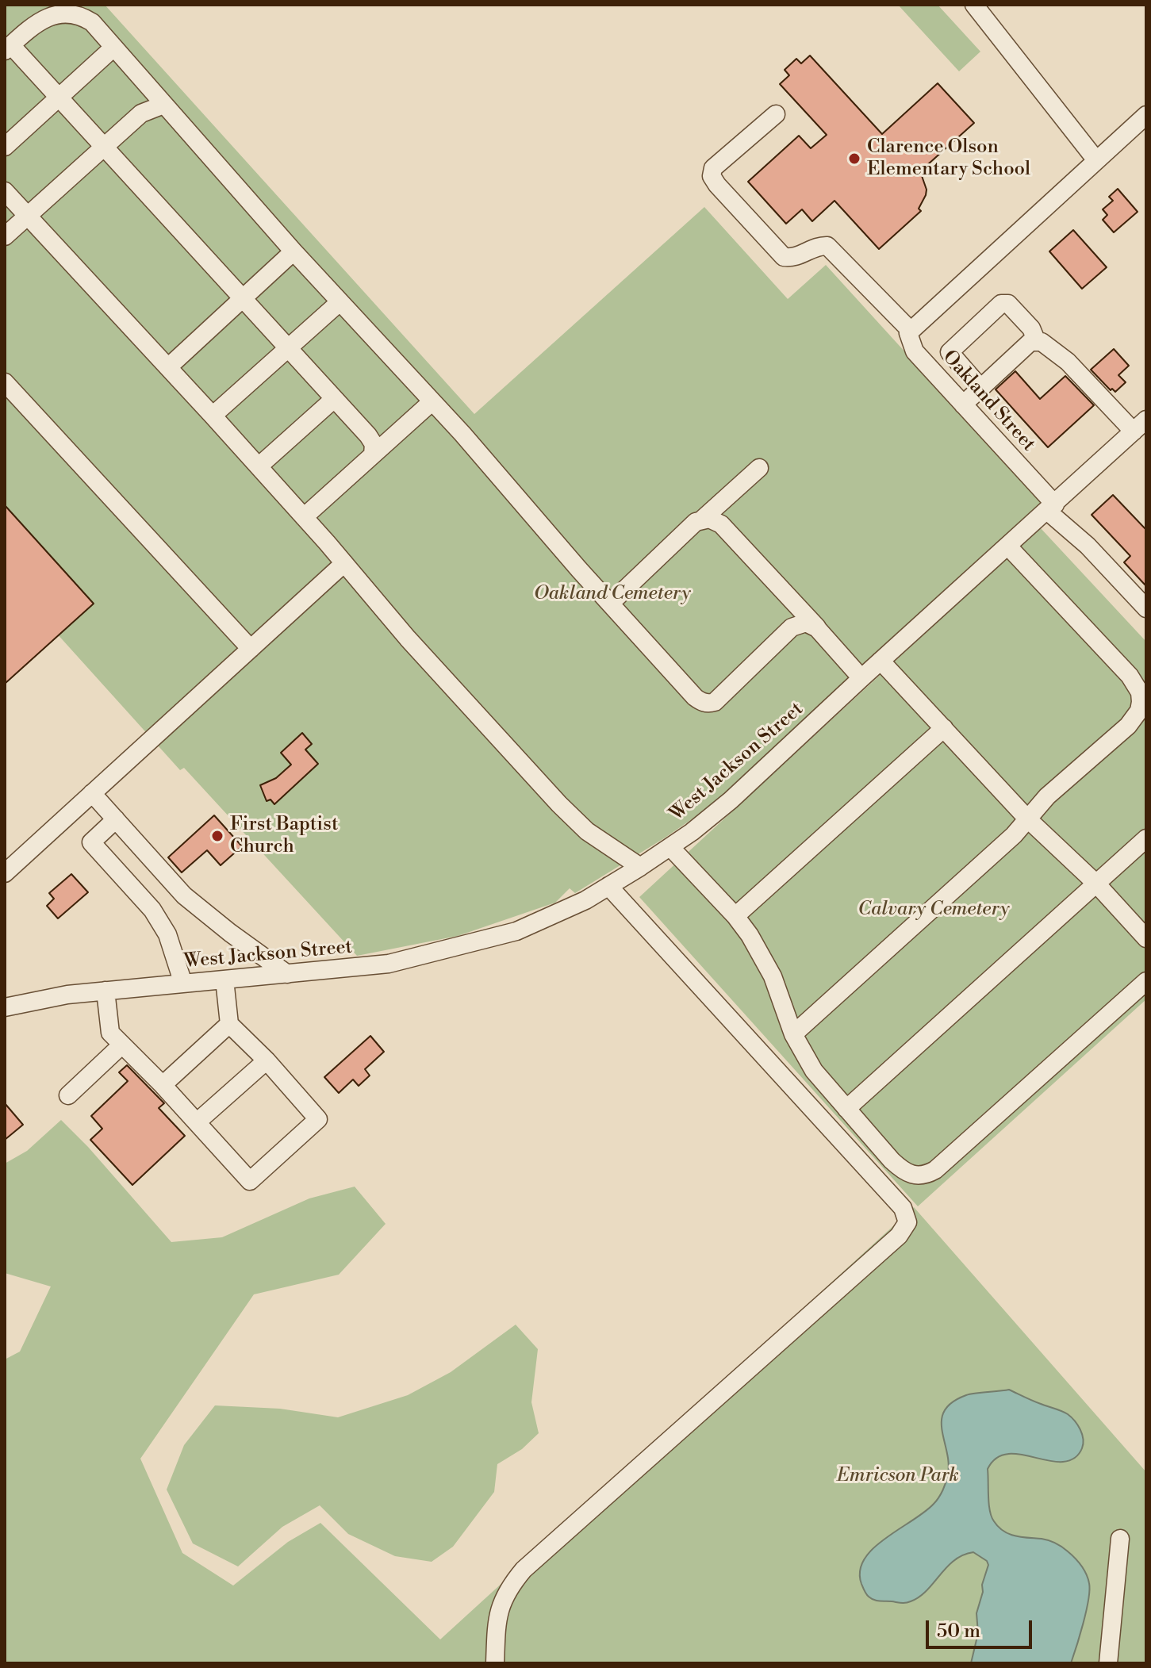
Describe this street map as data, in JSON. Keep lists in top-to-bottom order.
{
  "streets": {
    "street": ["Oakland Street", "West Jackson Street"]
  },
  "crossings": [
    ["Oakland Street", "West Jackson Street"]
  ],
  "parks": ["Oakland Cemetery", "Calvary Cemetery", "Emricson Park"],
  "places": ["Clarence Olson Elementary School", "First Baptist Church"],
  "scale_bar": "50 m"
}
